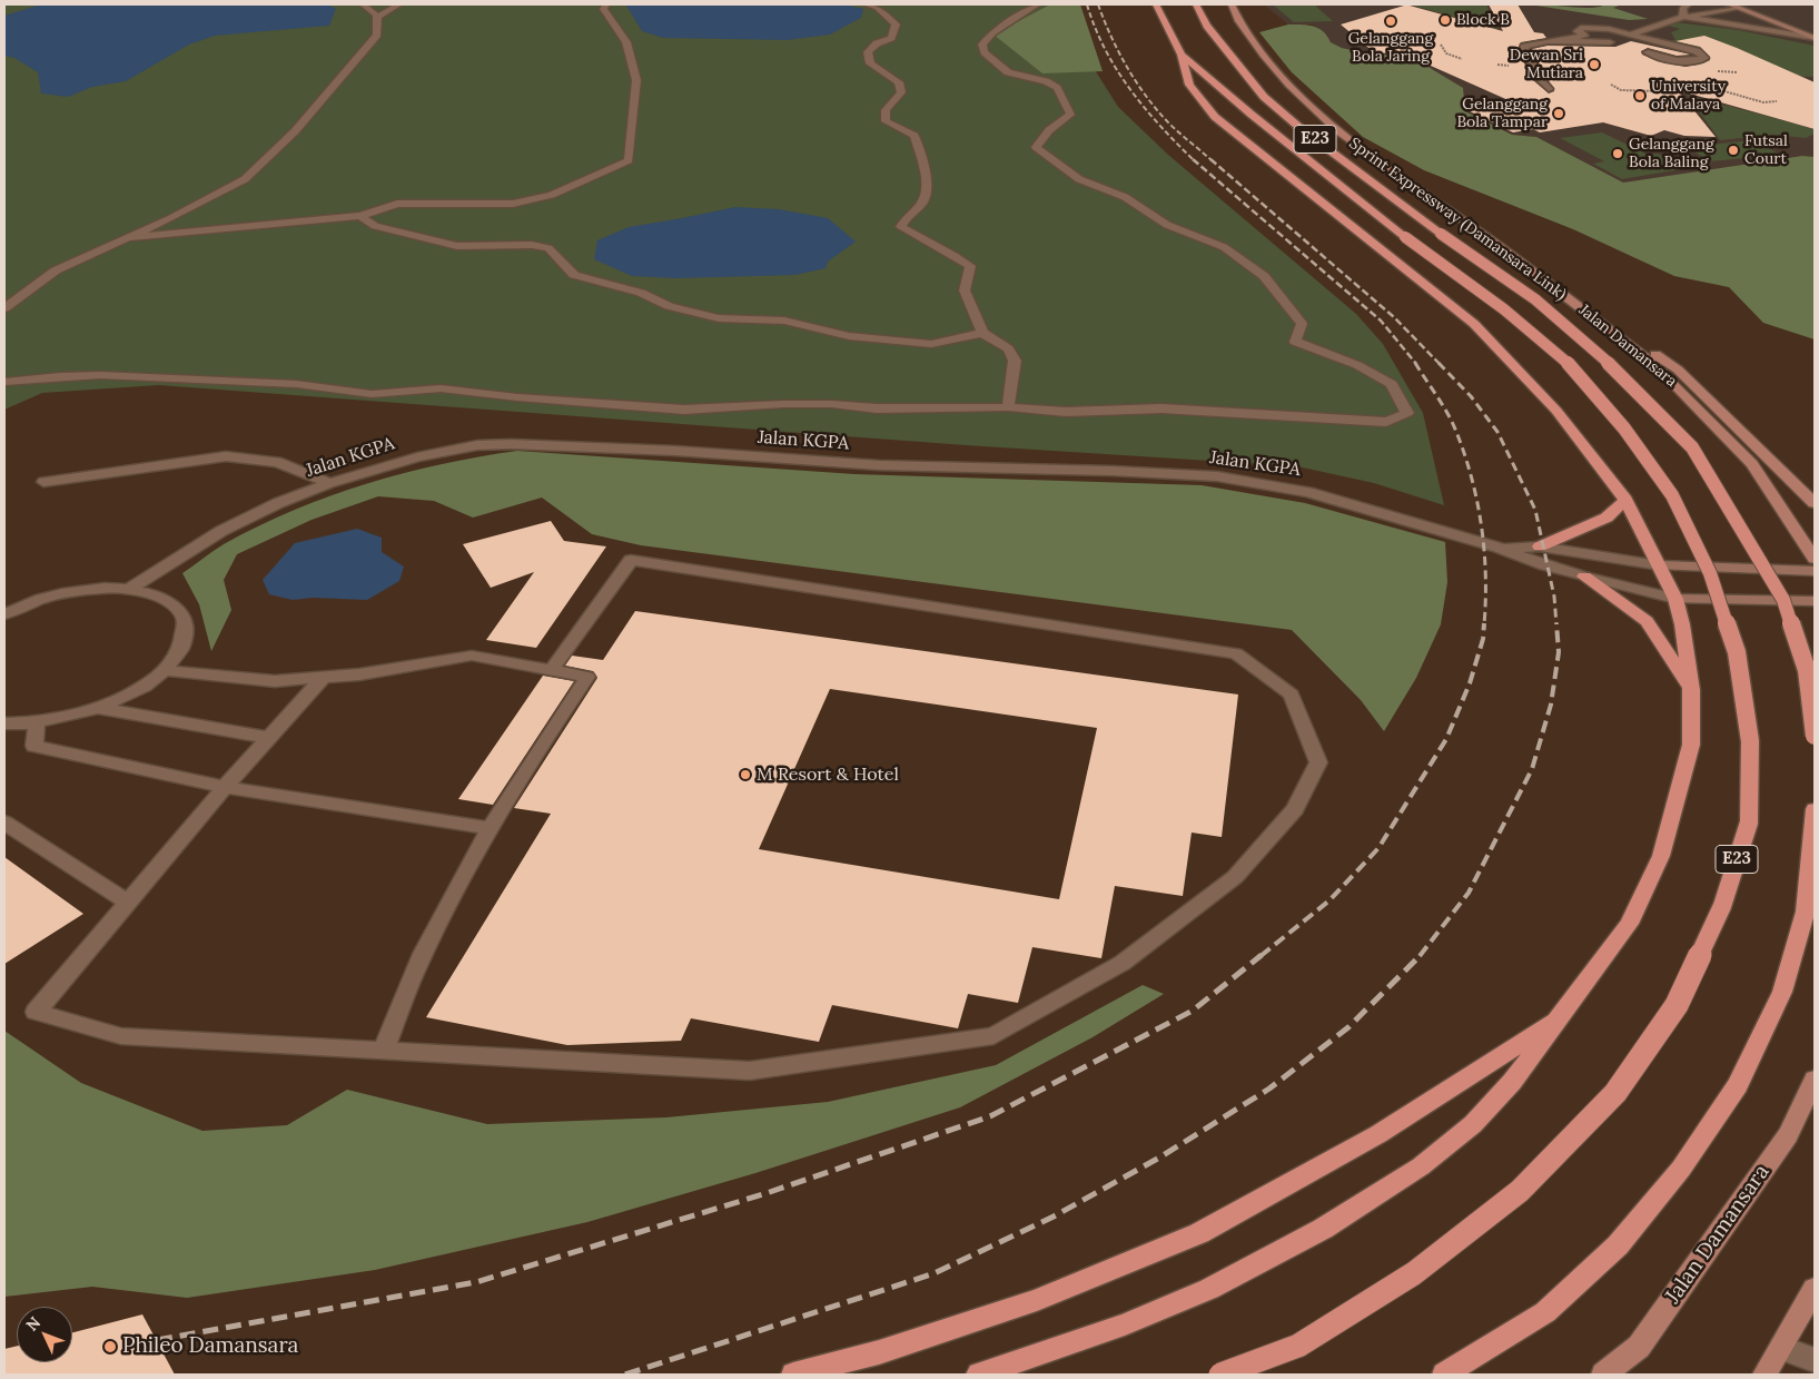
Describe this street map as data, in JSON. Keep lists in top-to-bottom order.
{
  "streets": {
    "highway": ["E23", "Sprint Expressway (Damansara Link)"],
    "main road": ["Jalan Damansara"],
    "lane": ["Jalan KGPA"]
  },
  "places": [
    "Block B",
    "Gelanggang Bola Jaring",
    "Dewan Sri Mutiara",
    "University of Malaya",
    "Gelanggang Bola Tampar",
    "Futsal Court",
    "Gelanggang Bola Baling",
    "M Resort & Hotel",
    "Phileo Damansara"
  ],
  "north": "top left"
}
